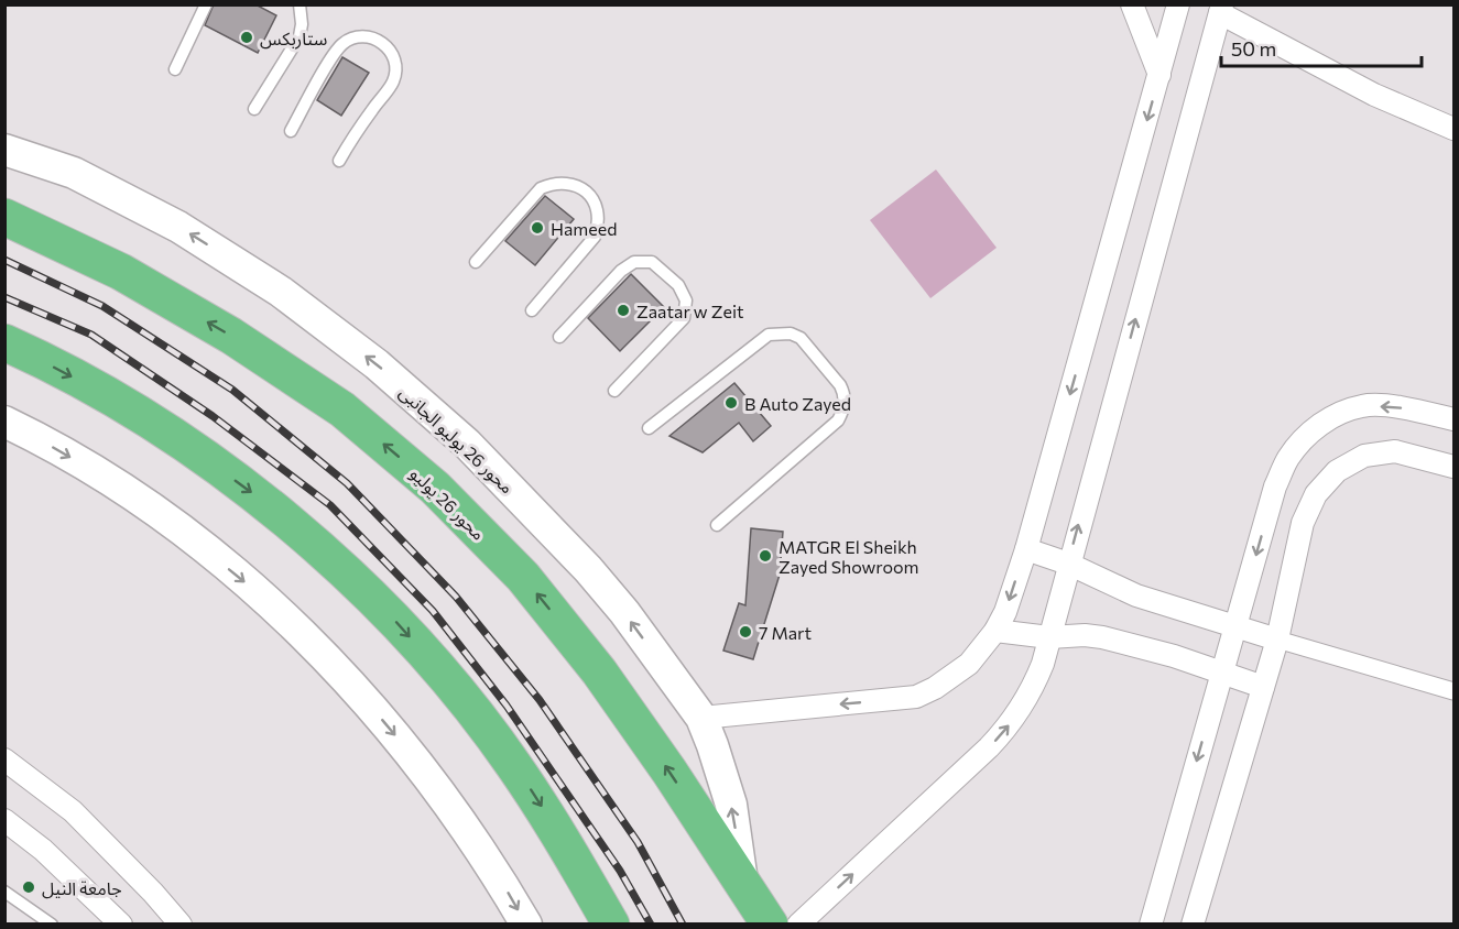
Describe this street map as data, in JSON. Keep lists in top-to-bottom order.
{
  "streets": {
    "highway": ["محور 26 يوليو"],
    "main road": ["محور 26 يوليو الجانبى"]
  },
  "crossings": [
    ["محور 26 يوليو الجانبى", "محور 26 يوليو"]
  ],
  "places": [
    "ستاربكس",
    "Hameed",
    "Zaatar w Zeit",
    "B Auto Zayed",
    "MATGR El Sheikh Zayed Showroom",
    "7 Mart",
    "جامعة النيل"
  ],
  "scale_bar": "50 m"
}
